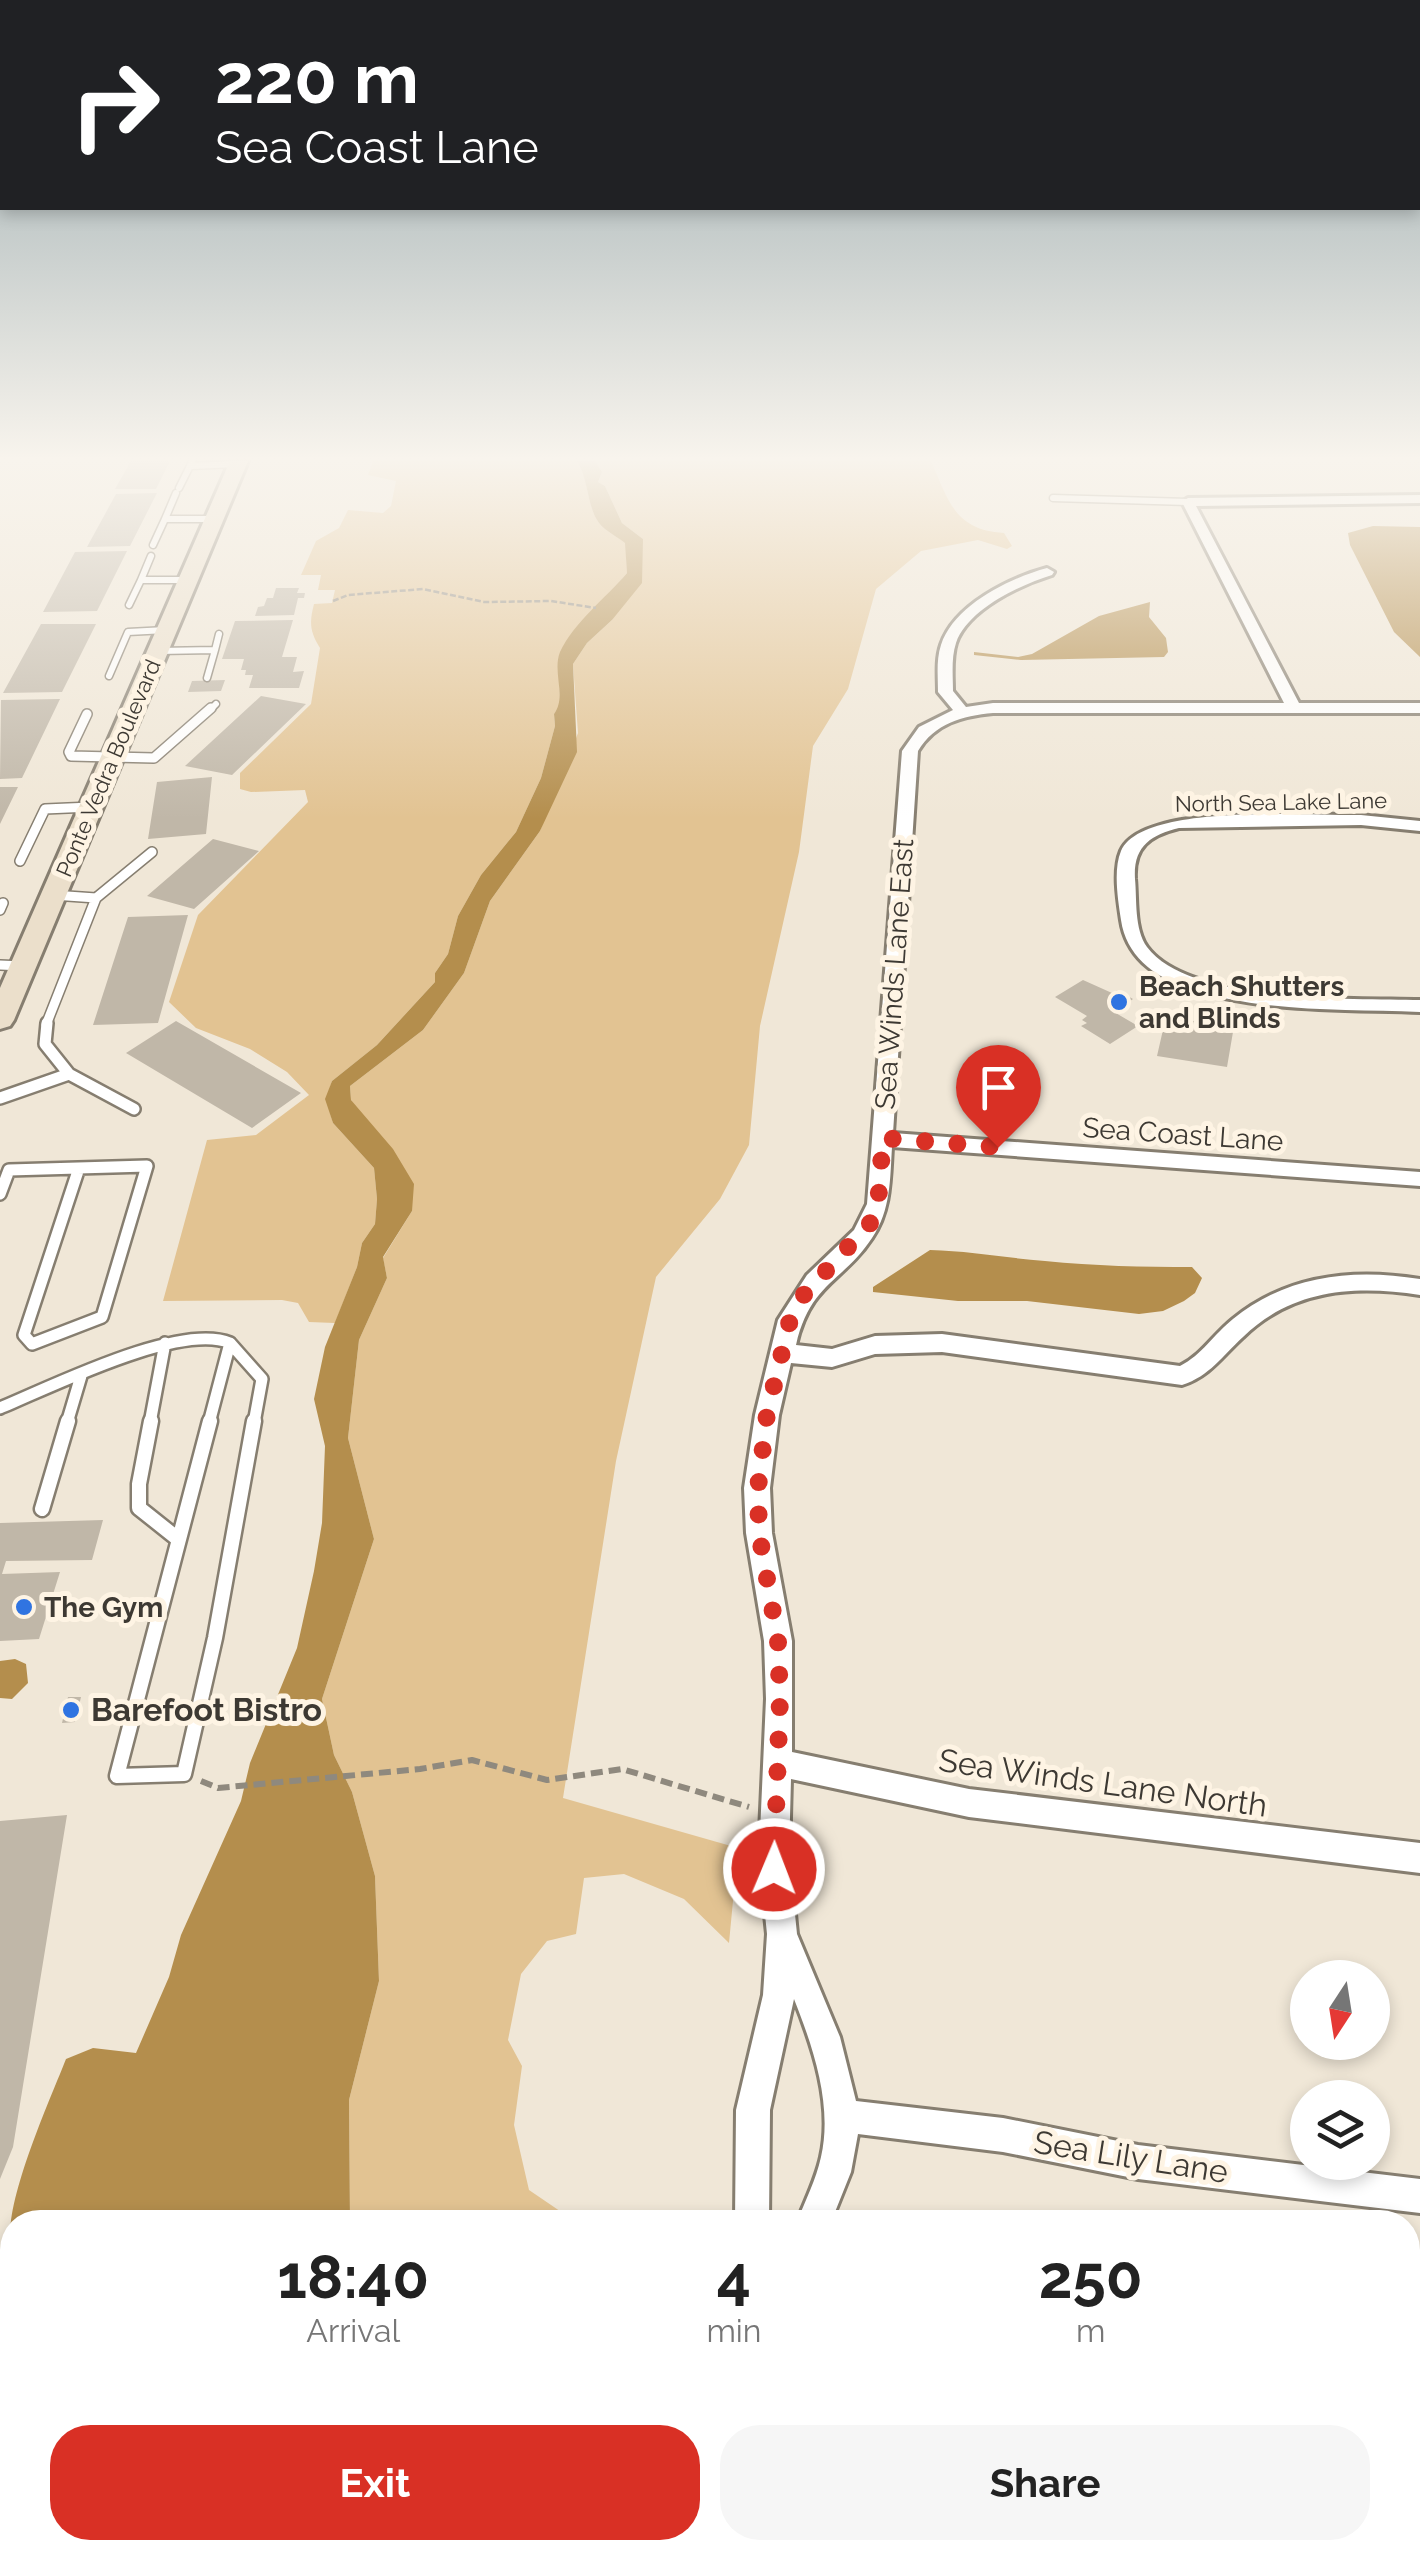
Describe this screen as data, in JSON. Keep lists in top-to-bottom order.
{
  "streets": {
    "street": [
      "Ponte Vedra Boulevard",
      "North Sea Lake Lane",
      "Sea Winds Lane East",
      "Sea Coast Lane",
      "Sea Winds Lane North",
      "Sea Lily Lane"
    ]
  },
  "crossings": [
    ["Sea Winds Lane East", "Sea Coast Lane"],
    ["Sea Winds Lane East", "Sea Winds Lane North"]
  ],
  "places": ["Beach Shutters and Blinds", "The Gym", "Barefoot Bistro"],
  "north": "bottom",
  "page": {
    "turn": ["220 m", "Sea Coast Lane"],
    "eta": [
      "18:40",
      "Arrival",
      "4",
      "min",
      "250",
      "m"
    ],
    "buttons": ["Exit", "Share"]
  }
}
